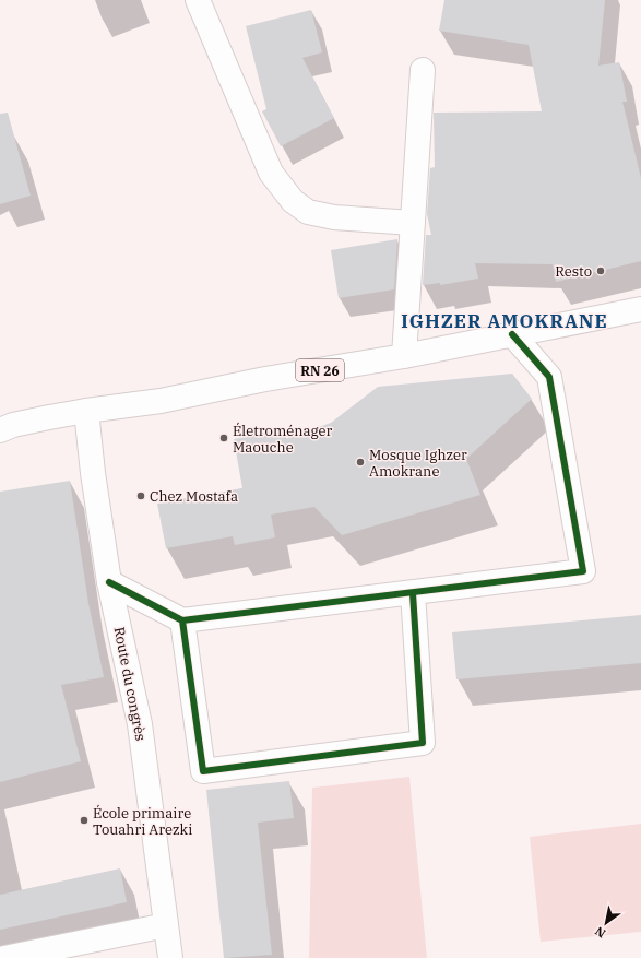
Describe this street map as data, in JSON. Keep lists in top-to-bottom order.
{
  "streets": {
    "street": ["RN 26", "Route du congrès"]
  },
  "crossings": [
    ["RN 26", "Route du congrès"]
  ],
  "districts": ["IGHZER AMOKRANE"],
  "places": [
    "Resto",
    "Életroménager Maouche",
    "Mosque Ighzer Amokrane",
    "Chez Mostafa",
    "École primaire Touahri Arezki"
  ],
  "north": "bottom left"
}
